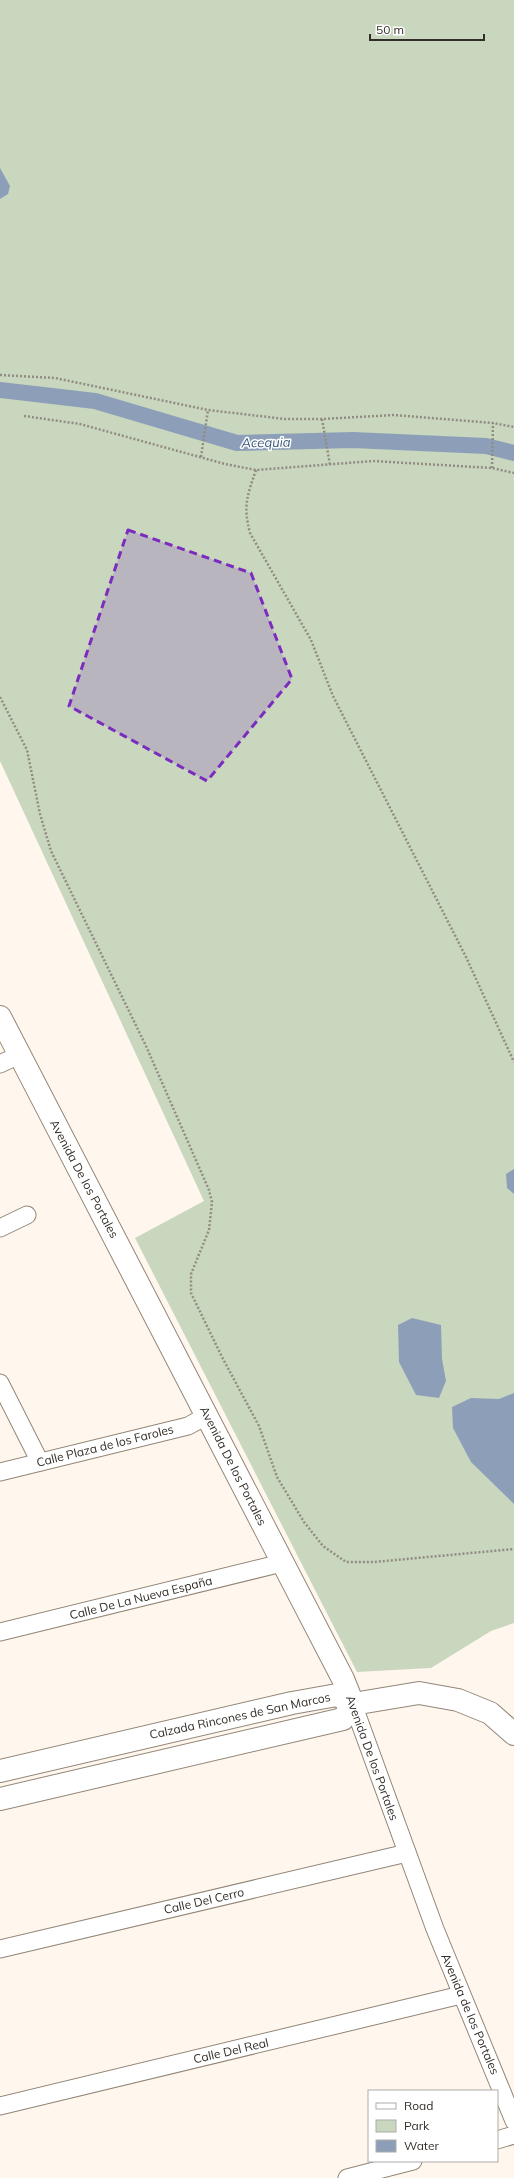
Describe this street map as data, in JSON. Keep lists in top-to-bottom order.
{
  "streets": {
    "street": [
      "Avenida De los Portales",
      "Calle Plaza de los Faroles",
      "Calle De La Nueva España",
      "Calzada Rincones de San Marcos",
      "Calle Del Cerro",
      "Avenida de los Portales",
      "Calle Del Real"
    ]
  },
  "crossings": [
    ["Avenida De los Portales", "Calle Plaza de los Faroles"],
    ["Avenida De los Portales", "Calle De La Nueva España"],
    ["Avenida De los Portales", "Calzada Rincones de San Marcos"],
    ["Avenida De los Portales", "Calle Del Cerro"],
    ["Avenida De los Portales", "Avenida de los Portales"],
    ["Avenida de los Portales", "Calle Del Real"]
  ],
  "water": ["Acequia"],
  "legend": ["Road", "Park", "Water"],
  "scale_bar": "50 m"
}
